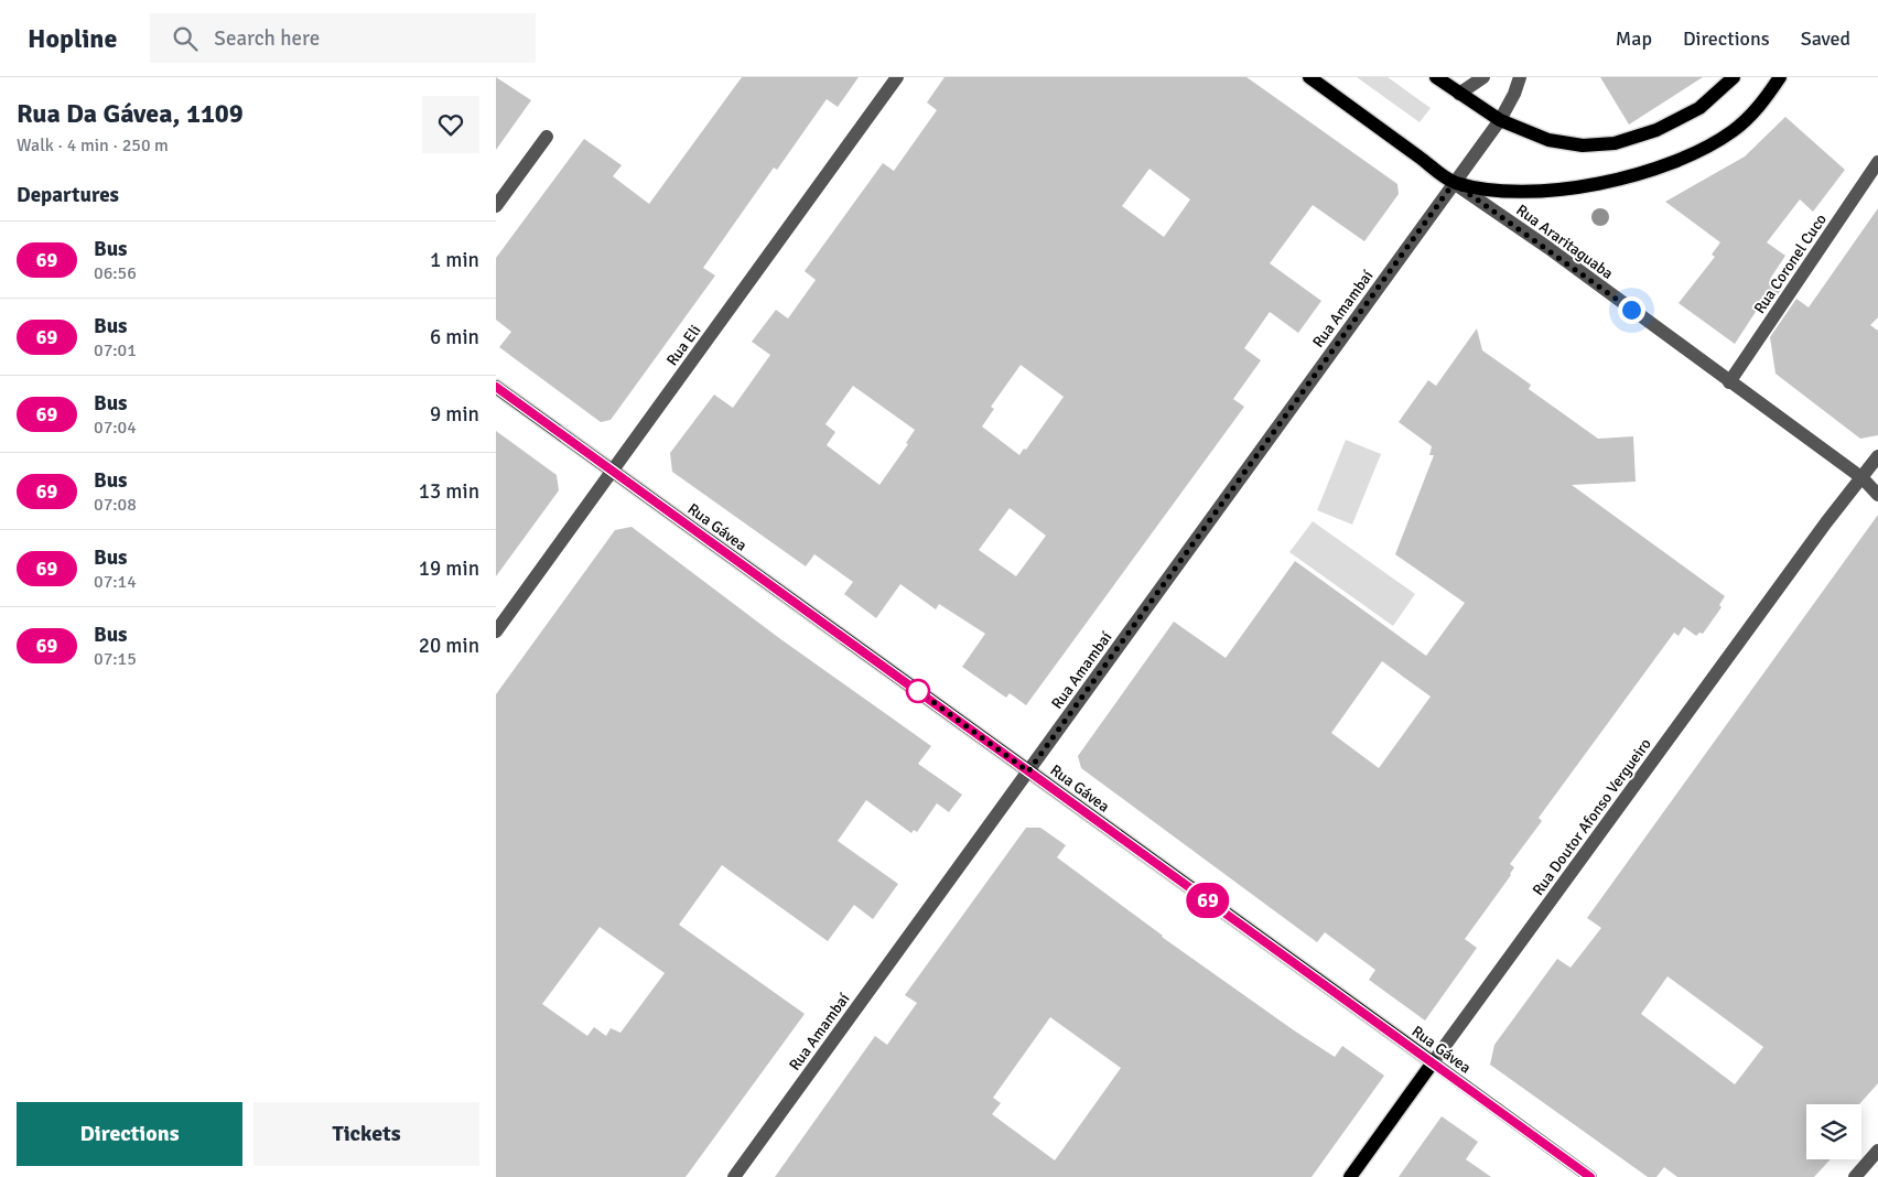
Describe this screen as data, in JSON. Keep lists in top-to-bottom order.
{
  "streets": {
    "main road": ["Rua Araritaguaba", "Rua Gávea", "Rua Doutor Afonso Vergueiro"],
    "street": ["Rua Coronel Cuco", "Rua Amambaí", "Rua Eli"]
  },
  "crossings": [
    ["Rua Araritaguaba", "Rua Coronel Cuco"],
    ["Rua Araritaguaba", "Rua Amambaí"],
    ["Rua Araritaguaba", "Rua Doutor Afonso Vergueiro"],
    ["Rua Amambaí", "Rua Gávea"],
    ["Rua Eli", "Rua Gávea"],
    ["Rua Gávea", "Rua Doutor Afonso Vergueiro"]
  ],
  "lines": ["bus line 69"],
  "page": {
    "header": "Hopline",
    "search": "Search here",
    "nav": ["Map", "Directions", "Saved"],
    "heading": [
      ["Rua Da Gávea, 1109", "Walk · 4 min · 250 m"],
      "Departures"
    ],
    "on_map": "69",
    "list": [
      {
        "mark": "69",
        "name": "Bus",
        "note": "06:56",
        "value": "1 min"
      },
      {
        "mark": "69",
        "name": "Bus",
        "note": "07:01",
        "value": "6 min"
      },
      {
        "mark": "69",
        "name": "Bus",
        "note": "07:04",
        "value": "9 min"
      },
      {
        "mark": "69",
        "name": "Bus",
        "note": "07:08",
        "value": "13 min"
      },
      {
        "mark": "69",
        "name": "Bus",
        "note": "07:14",
        "value": "19 min"
      },
      {
        "mark": "69",
        "name": "Bus",
        "note": "07:15",
        "value": "20 min"
      }
    ],
    "buttons": ["Directions", "Tickets"]
  }
}
